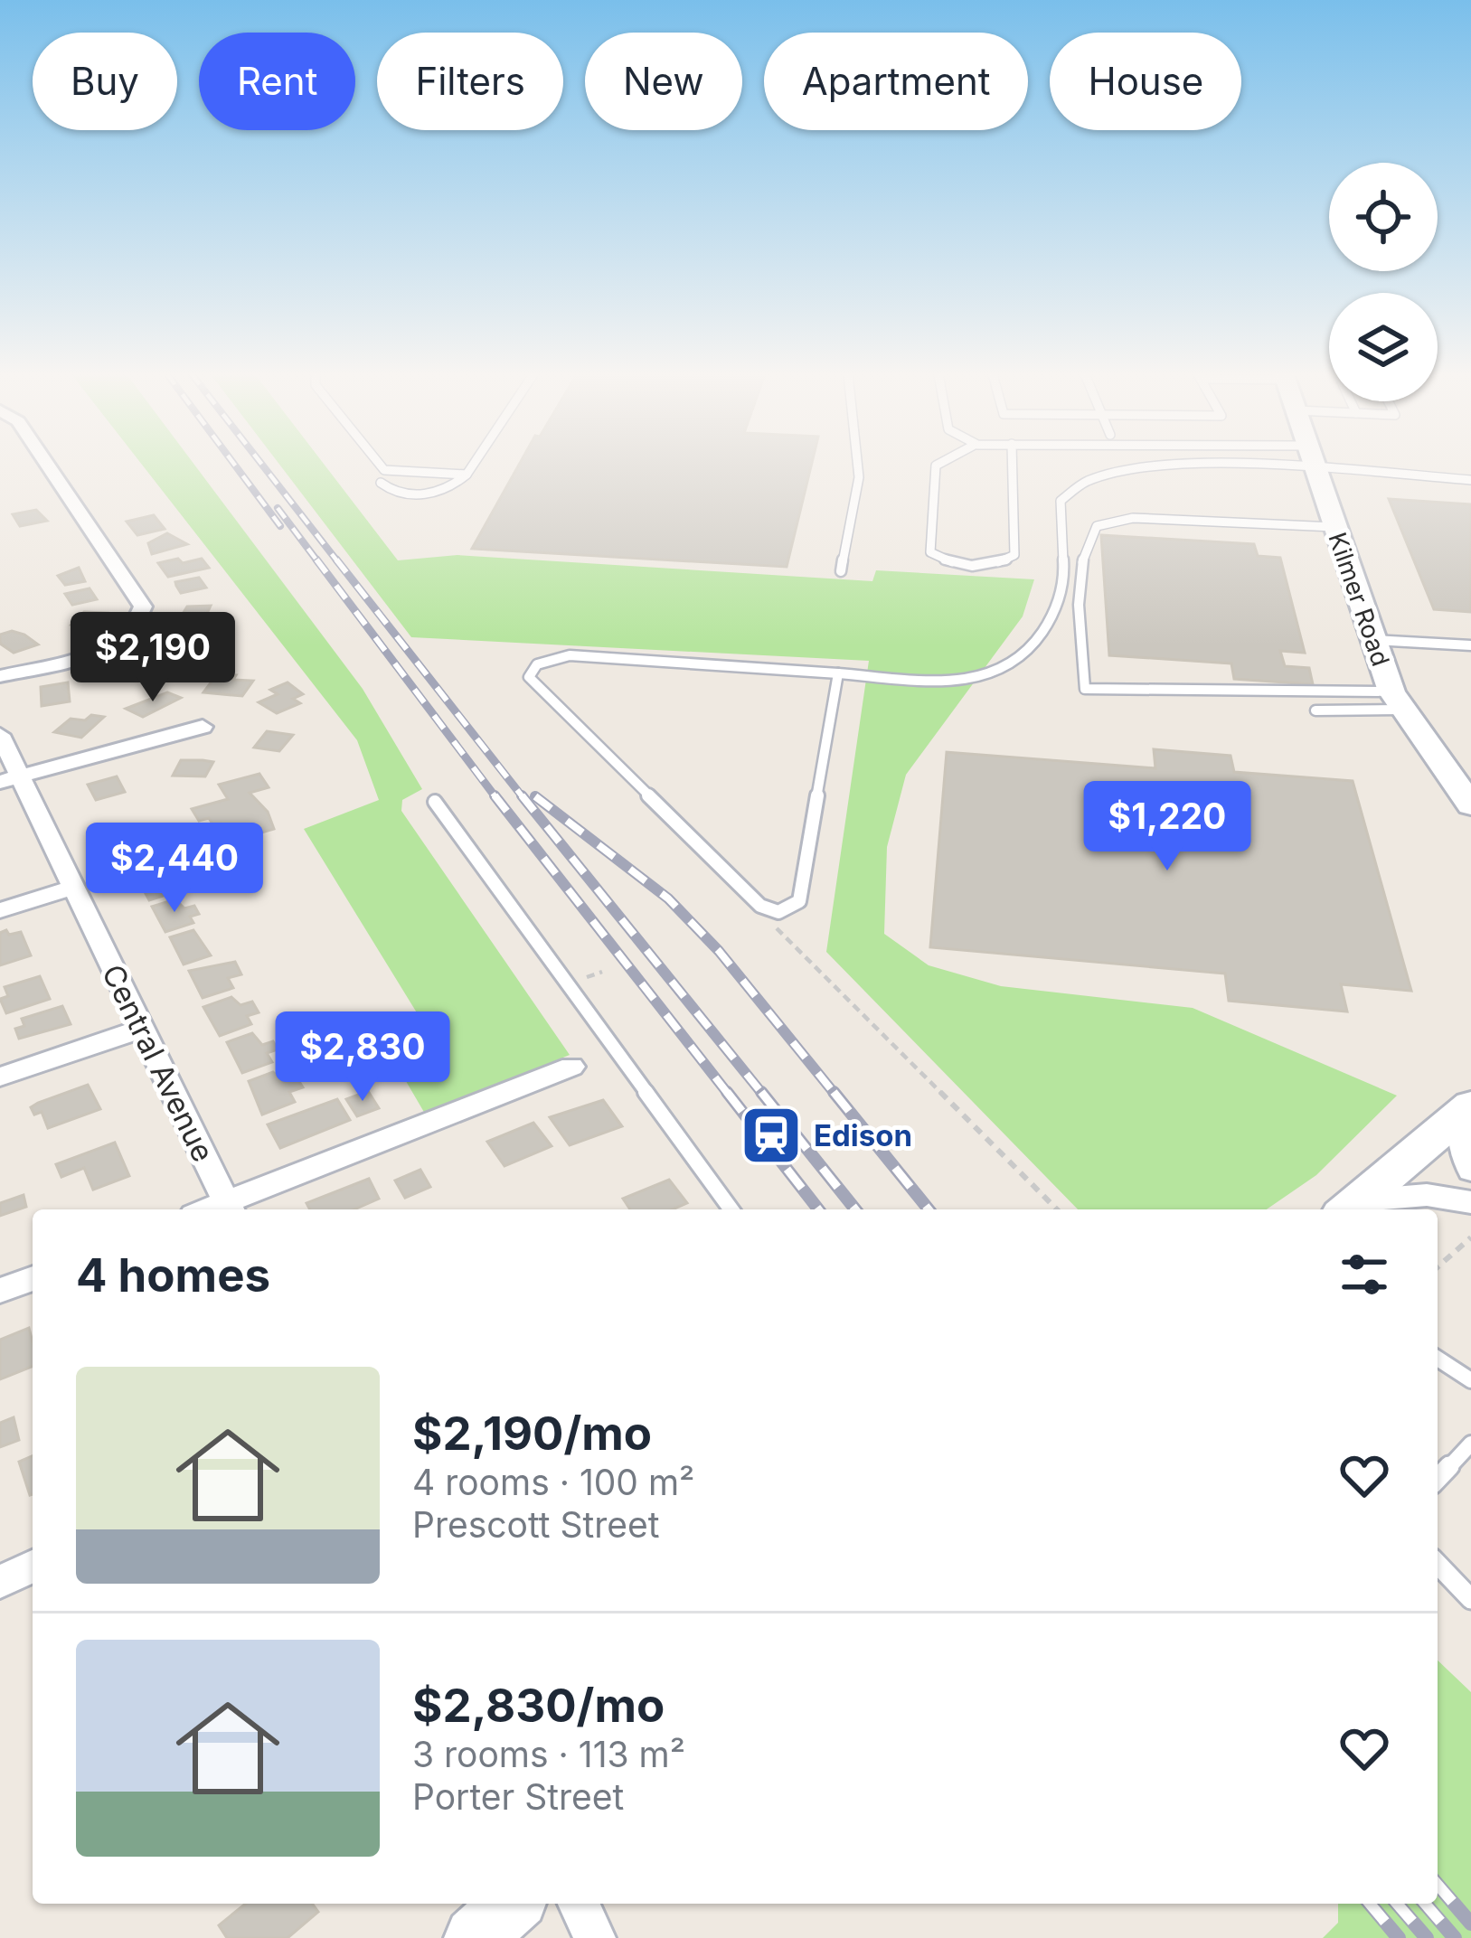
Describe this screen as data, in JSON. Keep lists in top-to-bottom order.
{
  "streets": {
    "street": ["Kilmer Road", "Central Avenue"]
  },
  "places": {
    "station": ["Edison"]
  },
  "page": {
    "chip": [
      "Buy",
      "Rent",
      "Filters",
      "New",
      "Apartment",
      "House"
    ],
    "price": [
      "$2,190",
      "$1,220",
      "$2,440",
      "$2,830"
    ],
    "heading": "4 homes",
    "list": [
      {
        "name": "$2,190/mo",
        "note": "4 rooms · 100 m² · Prescott Street"
      },
      {
        "name": "$2,830/mo",
        "note": "3 rooms · 113 m² · Porter Street"
      }
    ]
  }
}
